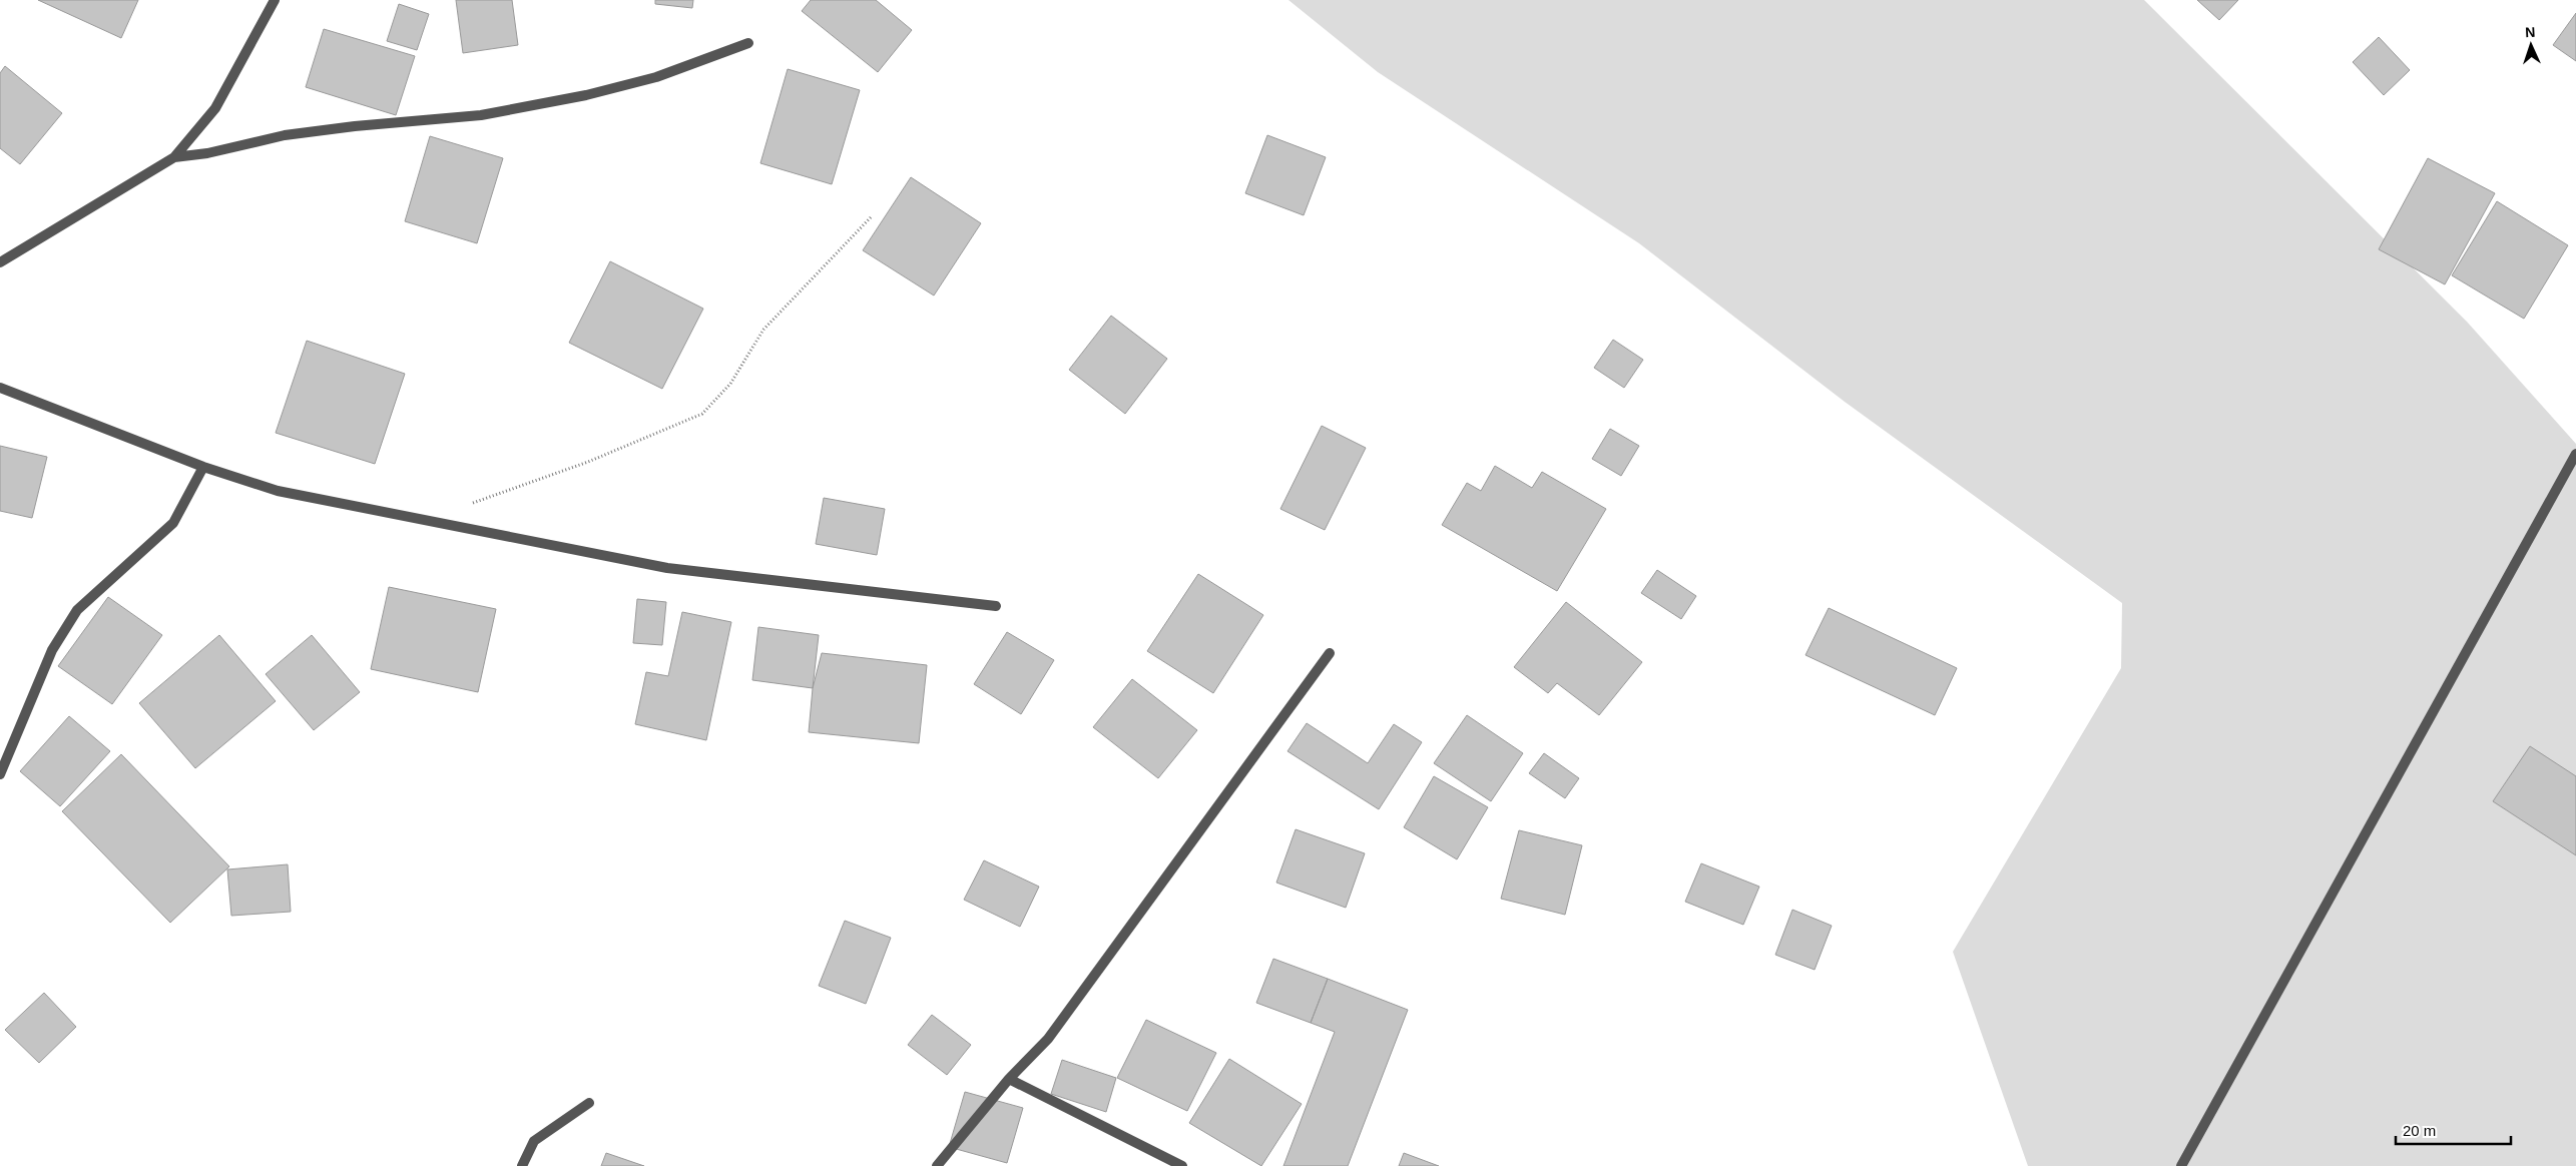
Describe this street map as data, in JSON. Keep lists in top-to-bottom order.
{
  "scale_bar": "20 m",
  "north": "top"
}
